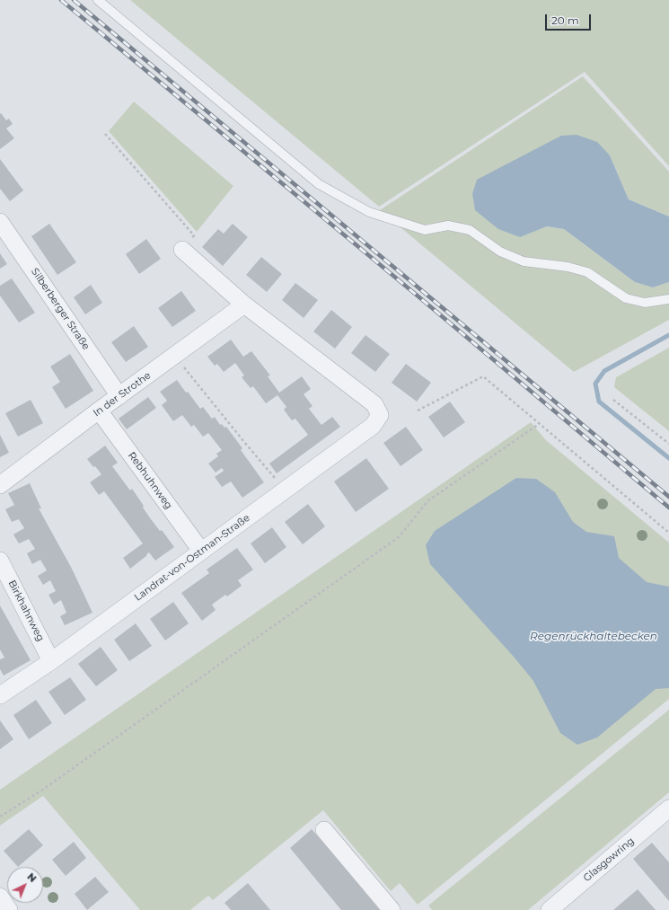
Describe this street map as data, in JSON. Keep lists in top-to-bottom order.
{
  "streets": {
    "street": [
      "Silberberger Straße",
      "In der Strothe",
      "Rebhuhnweg",
      "Landrat-von-Ostman-Straße",
      "Birkhahnweg",
      "Glasgowring"
    ]
  },
  "crossings": [
    ["Silberberger Straße", "In der Strothe"],
    ["In der Strothe", "Rebhuhnweg"],
    ["In der Strothe", "Landrat-von-Ostman-Straße"],
    ["Rebhuhnweg", "Landrat-von-Ostman-Straße"],
    ["Landrat-von-Ostman-Straße", "Birkhahnweg"]
  ],
  "water": ["Regenrückhaltebecken"],
  "scale_bar": "20 m",
  "north": "top right"
}
